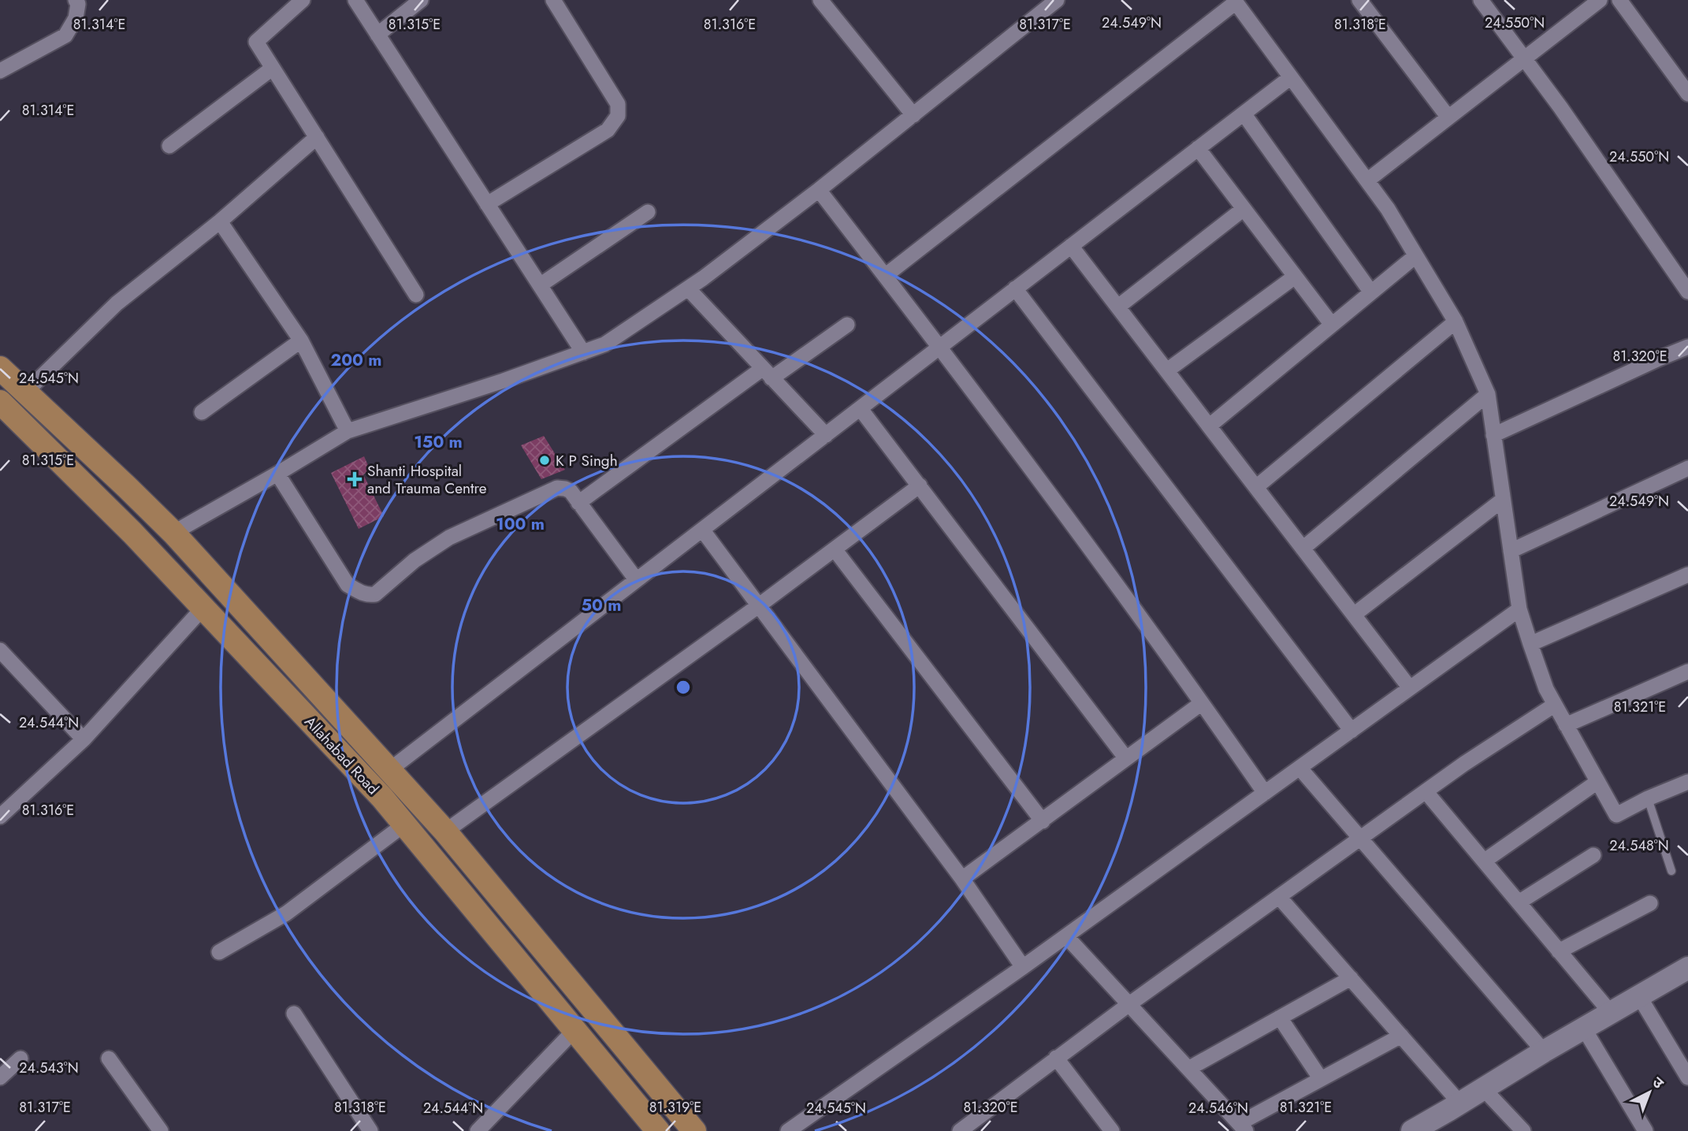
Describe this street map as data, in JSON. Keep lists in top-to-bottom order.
{
  "streets": {
    "main road": ["Allahabad Road"]
  },
  "places": {
    "other": ["K P Singh"],
    "health": ["Shanti Hospital and Trauma Centre"]
  },
  "north": "top right",
  "coordinates": [
    "24.550°N",
    "24.549°N",
    "81.314°E",
    "81.315°E",
    "81.316°E",
    "81.317°E",
    "81.318°E",
    "81.320°E",
    "24.545°N",
    "81.321°E",
    "24.544°N",
    "24.548°N",
    "24.543°N",
    "81.319°E",
    "24.546°N"
  ],
  "rings": [
    "200 m",
    "150 m",
    "100 m",
    "50 m"
  ]
}
